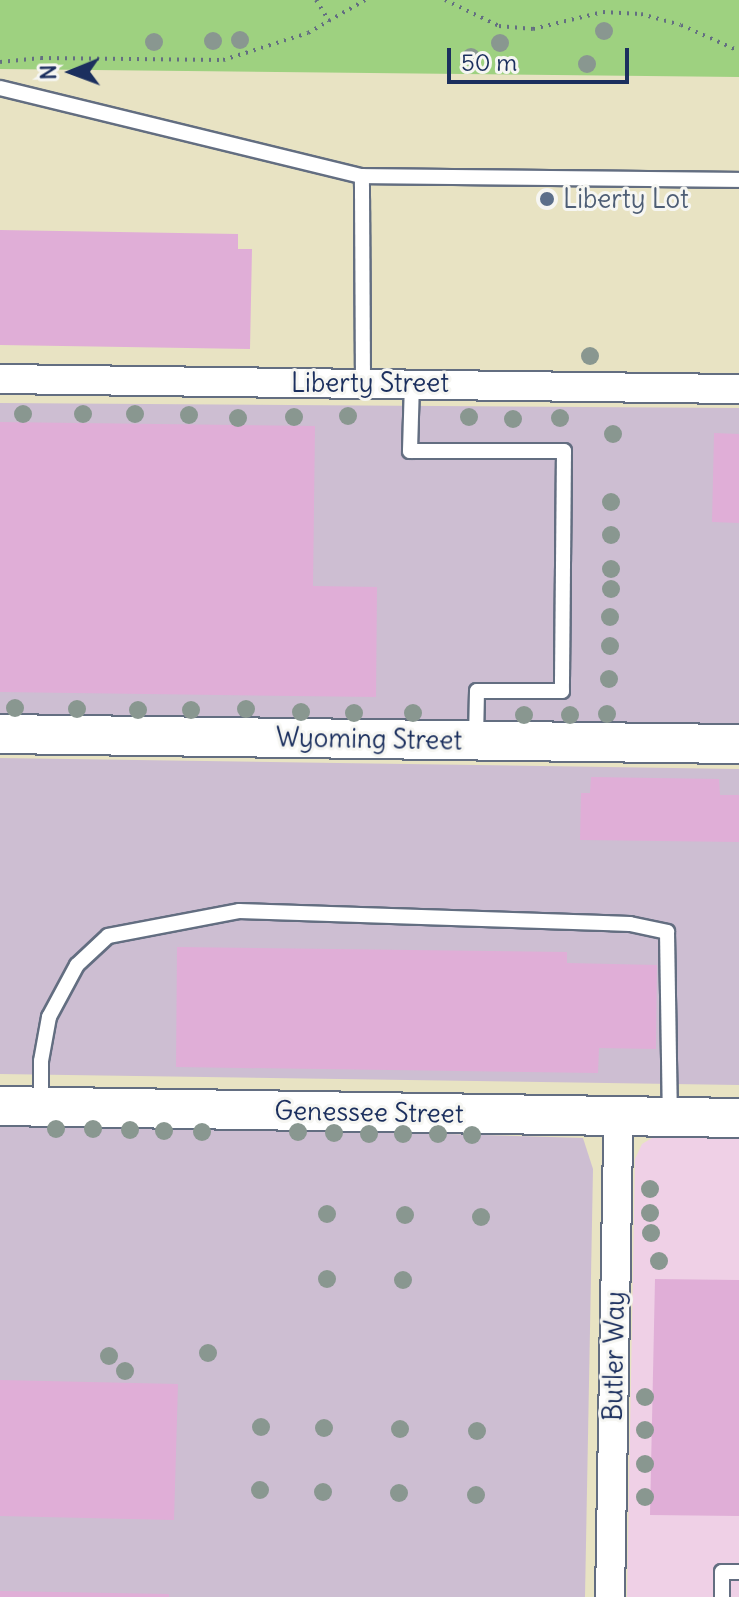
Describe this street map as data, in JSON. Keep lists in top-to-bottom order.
{
  "streets": {
    "main road": ["Wyoming Street", "Genessee Street"],
    "street": ["Liberty Street", "Butler Way"]
  },
  "crossings": [
    ["Genessee Street", "Butler Way"]
  ],
  "places": ["Liberty Lot"],
  "scale_bar": "50 m",
  "north": "left"
}
